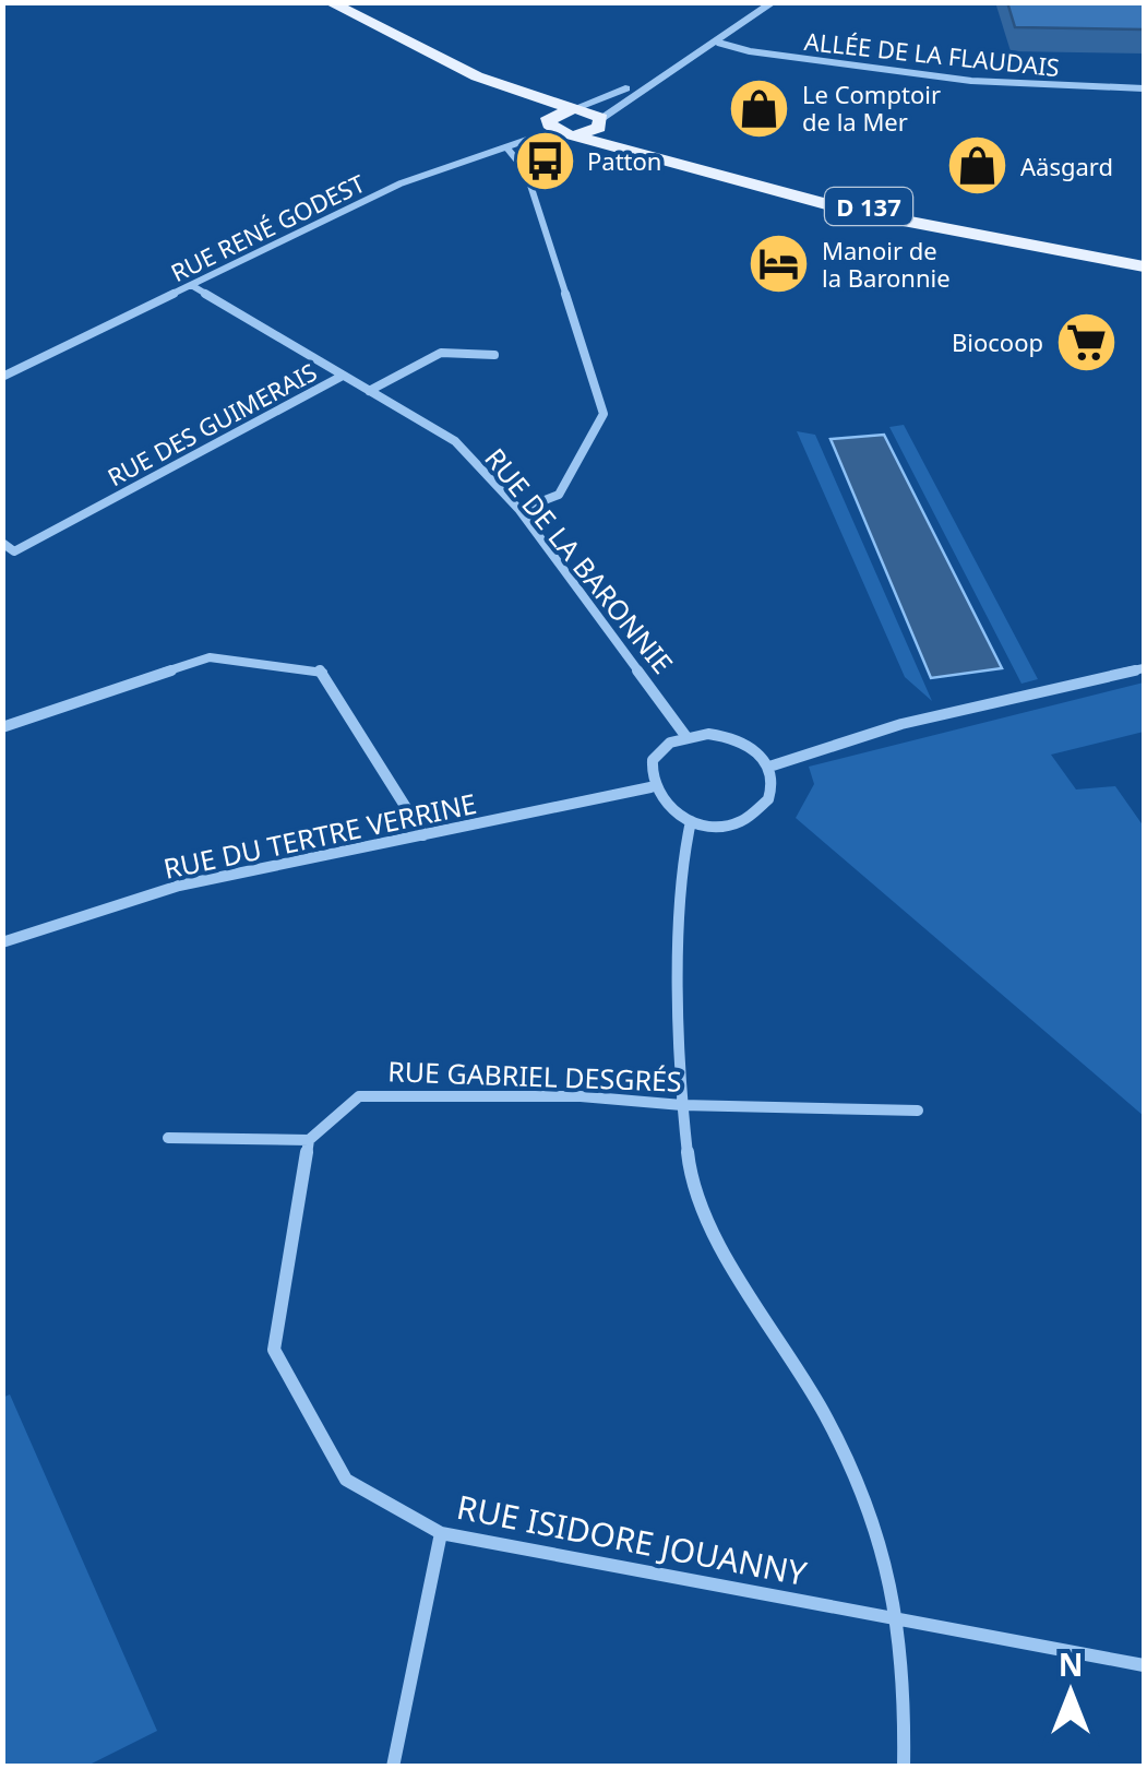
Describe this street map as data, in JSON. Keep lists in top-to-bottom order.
{
  "streets": {
    "main road": ["D 137"],
    "street": [
      "ALLÉE DE LA FLAUDAIS",
      "RUE RENÉ GODEST",
      "RUE DES GUIMERAIS",
      "RUE DE LA BARONNIE",
      "RUE DU TERTRE VERRINE",
      "RUE GABRIEL DESGRÉS",
      "RUE ISIDORE JOUANNY"
    ]
  },
  "crossings": [
    ["RUE RENÉ GODEST", "RUE DES GUIMERAIS"],
    ["RUE DES GUIMERAIS", "RUE DE LA BARONNIE"],
    ["RUE DE LA BARONNIE", "RUE DU TERTRE VERRINE"],
    ["RUE GABRIEL DESGRÉS", "RUE ISIDORE JOUANNY"]
  ],
  "places": {
    "shop": ["Le Comptoir de la Mer", "Aäsgard"],
    "bus stop": ["Patton"],
    "hotel": ["Manoir de la Baronnie"],
    "supermarket": ["Biocoop"]
  },
  "north": "top"
}
